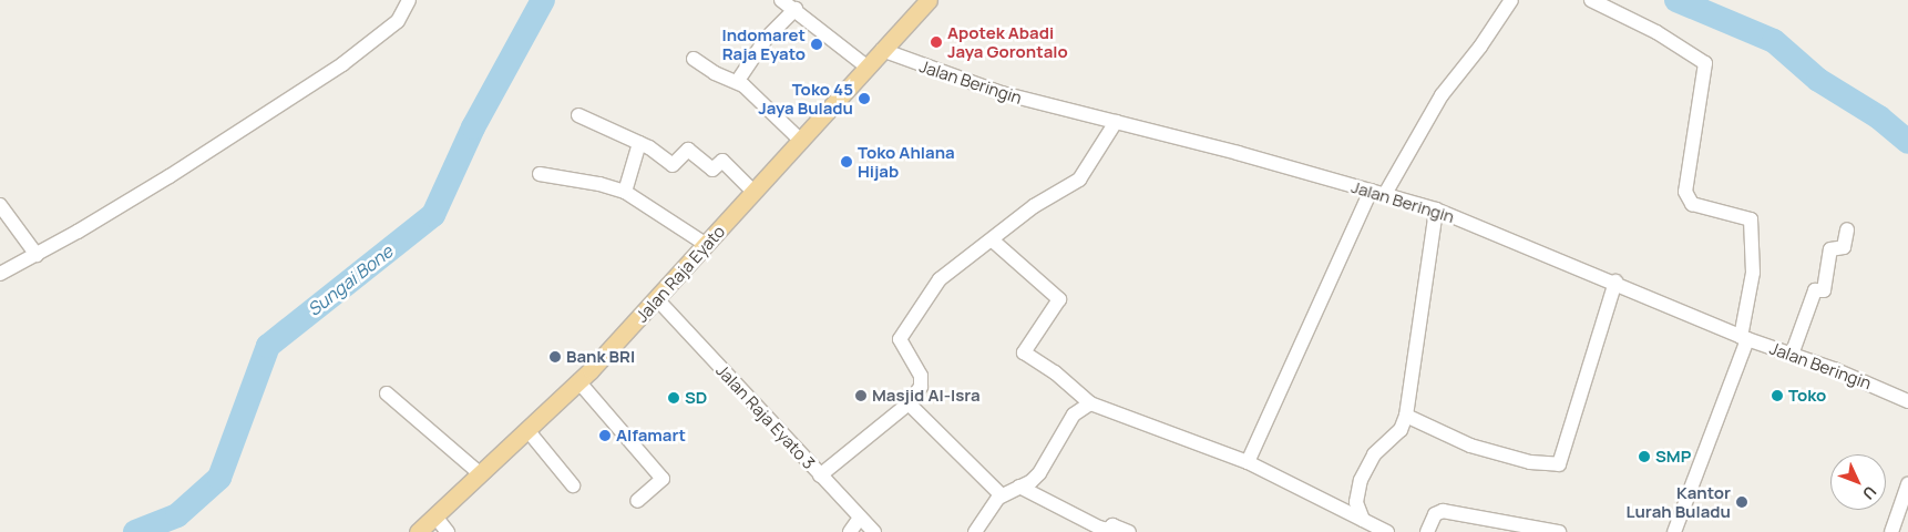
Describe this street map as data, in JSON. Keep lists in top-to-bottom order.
{
  "streets": {
    "main road": ["Jalan Raja Eyato"],
    "street": ["Jalan Beringin", "Jalan Raja Eyato 3"]
  },
  "crossings": [
    ["Jalan Beringin", "Jalan Raja Eyato"],
    ["Jalan Raja Eyato", "Jalan Raja Eyato 3"]
  ],
  "water": ["Sungai Bone"],
  "places": [
    "Apotek Abadi Jaya Gorontalo",
    "Indomaret Raja Eyato",
    "Toko 45 Jaya Buladu",
    "Toko Ahlana Hijab",
    "Bank BRI",
    "Masjid Al-Isra",
    "Toko",
    "SD",
    "Alfamart",
    "SMP",
    "Kantor Lurah Buladu"
  ],
  "north": "bottom right"
}
